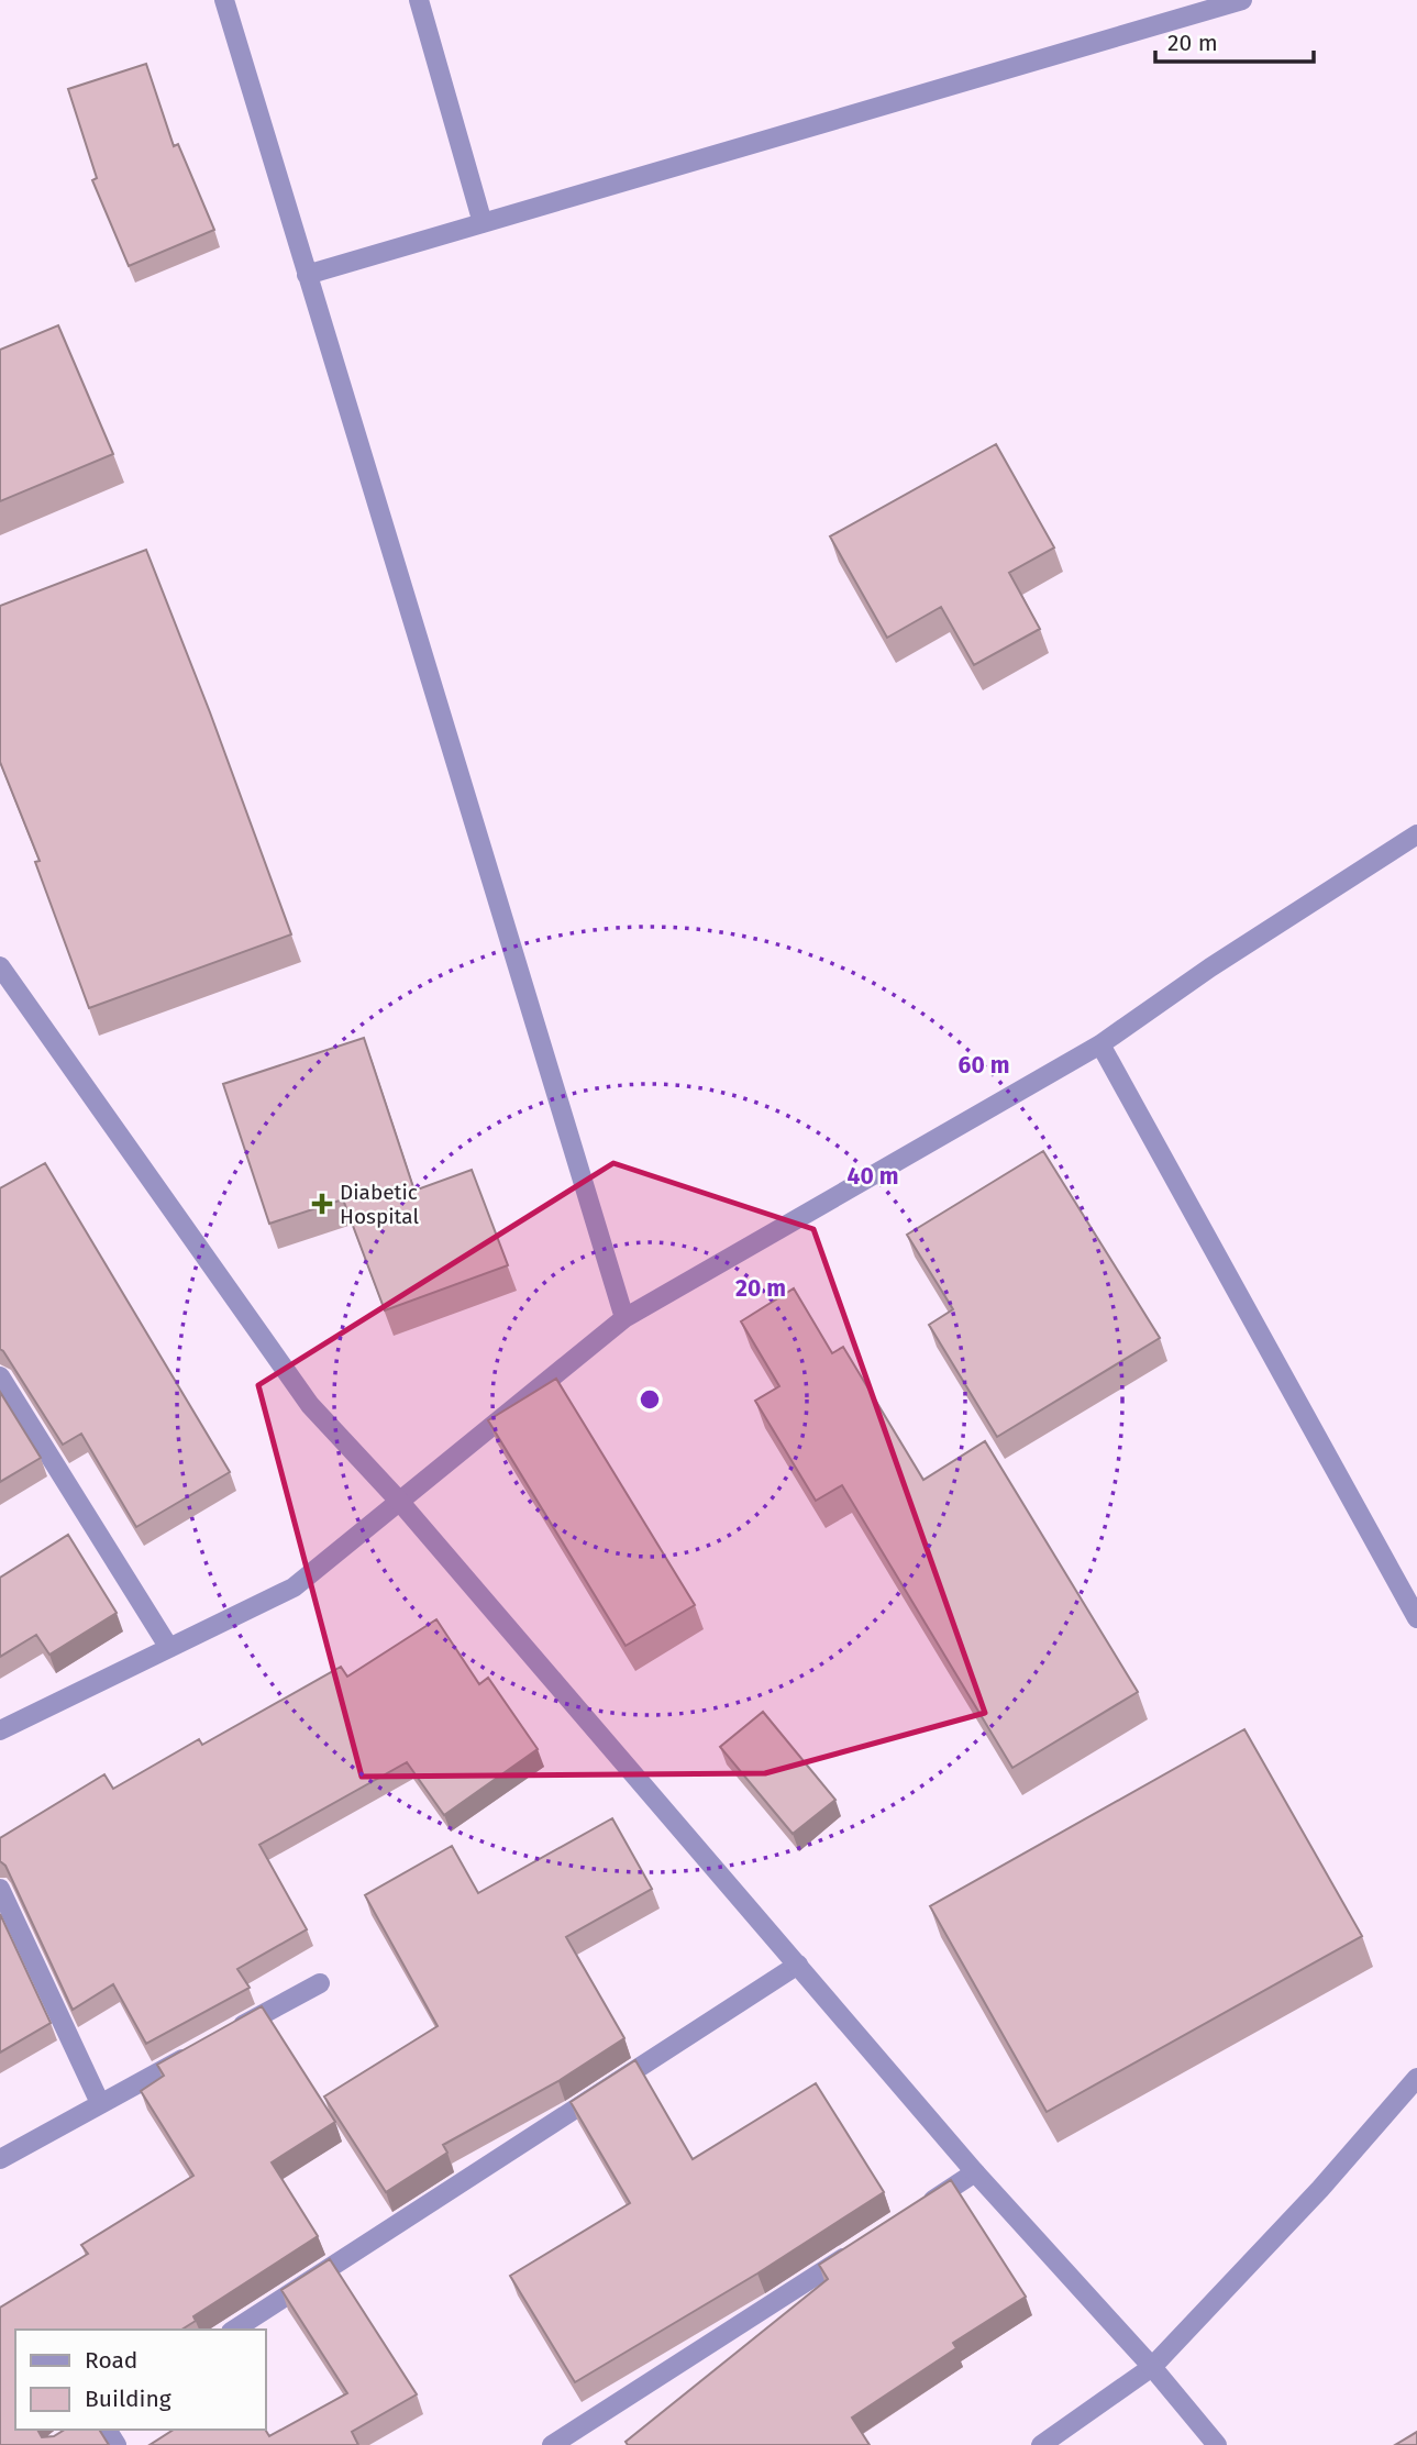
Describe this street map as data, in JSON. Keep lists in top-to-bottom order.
{
  "places": {
    "health": ["Diabetic Hospital"]
  },
  "legend": ["Road", "Building"],
  "scale_bar": "20 m",
  "rings": ["60 m", "40 m", "20 m"]
}
